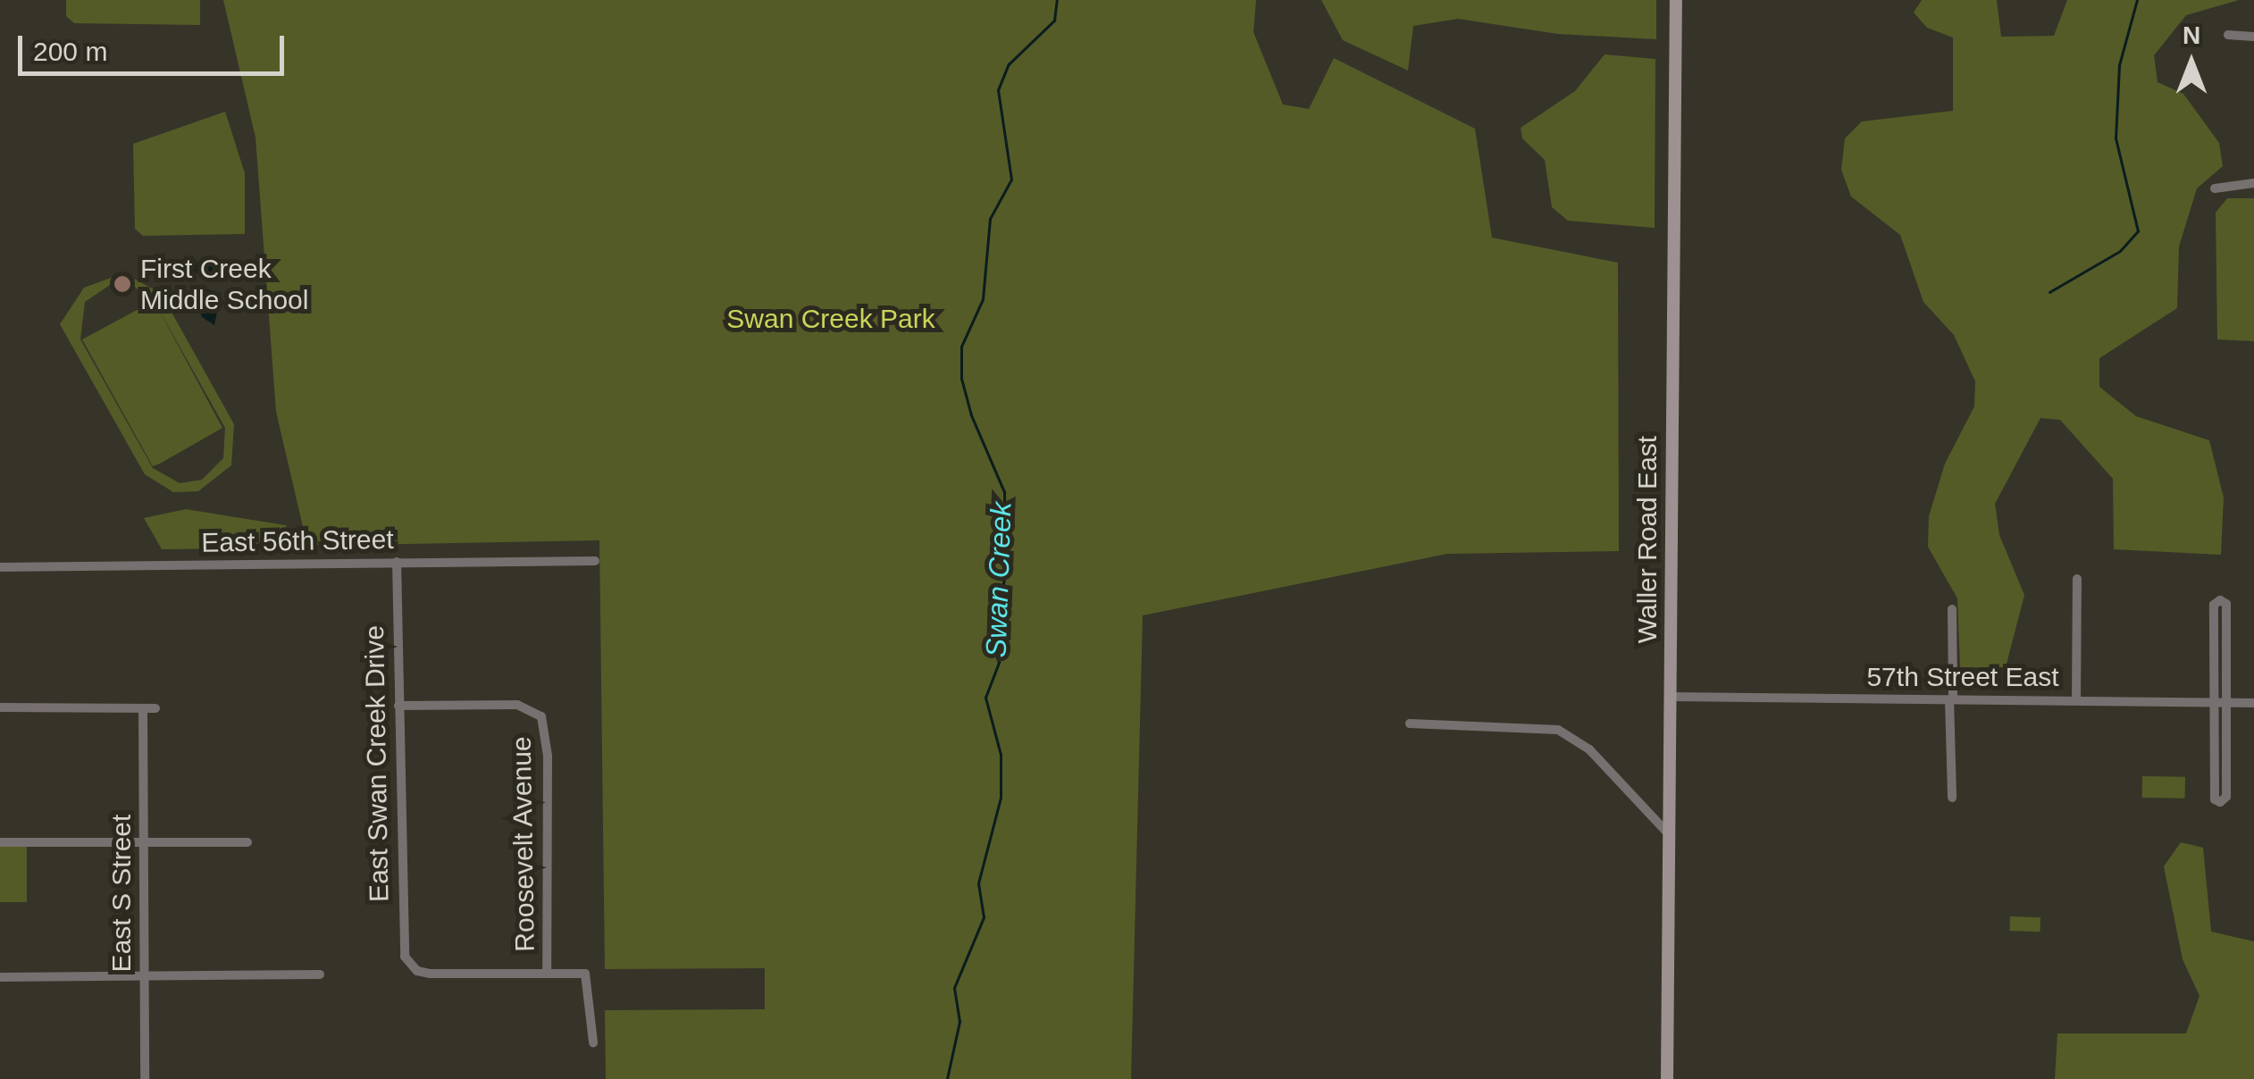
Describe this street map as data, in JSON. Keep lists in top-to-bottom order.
{
  "streets": {
    "street": [
      "Waller Road East",
      "East 56th Street",
      "57th Street East",
      "East Swan Creek Drive",
      "Roosevelt Avenue",
      "East S Street"
    ]
  },
  "crossings": [
    ["Waller Road East", "57th Street East"],
    ["East 56th Street", "East Swan Creek Drive"],
    ["East Swan Creek Drive", "Roosevelt Avenue"]
  ],
  "water": ["Swan Creek"],
  "parks": ["Swan Creek Park"],
  "places": ["First Creek Middle School"],
  "scale_bar": "200 m",
  "north": "top"
}
